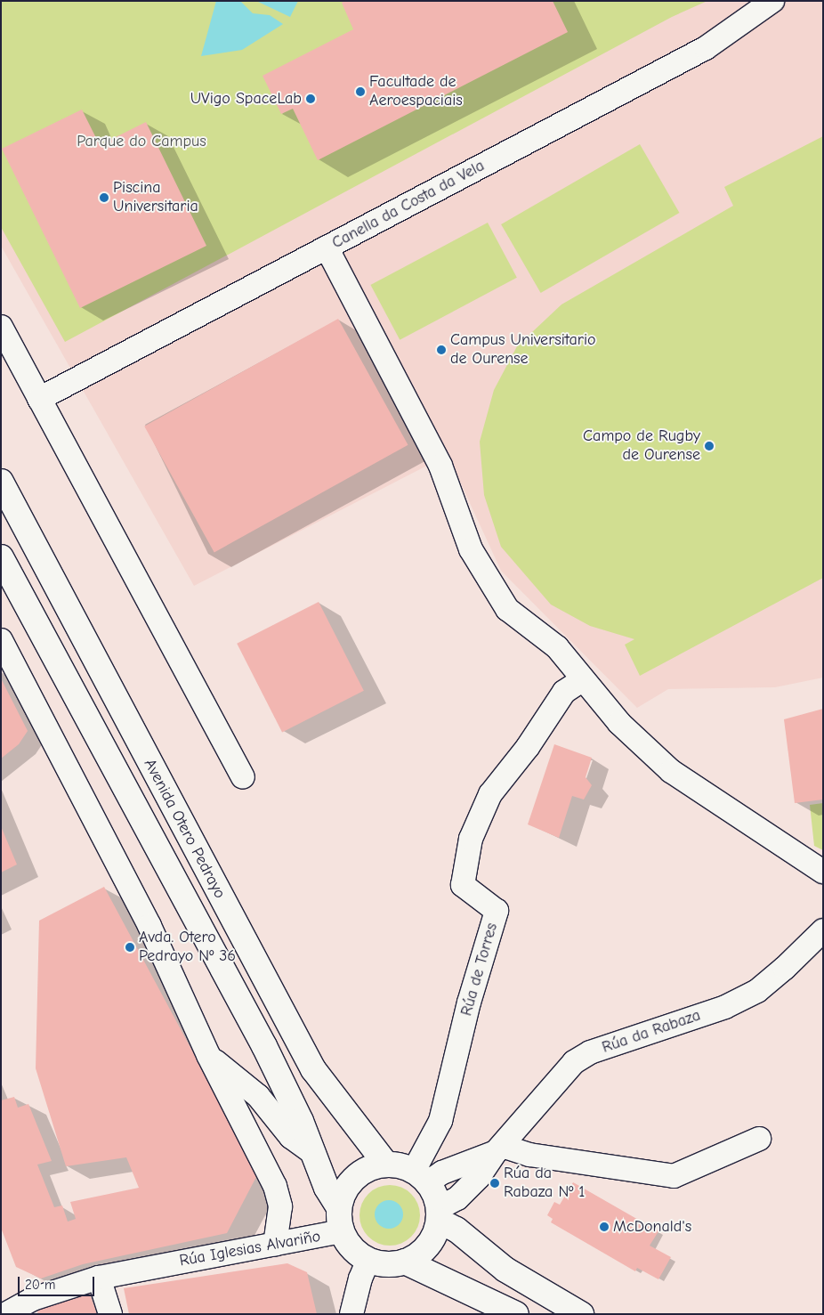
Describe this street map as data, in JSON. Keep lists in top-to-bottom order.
{
  "streets": {
    "main road": ["Avenida Otero Pedrayo"],
    "street": [
      "Canella da Costa da Vela",
      "Rúa de Torres",
      "Rúa da Rabaza",
      "Rúa Iglesias Alvariño"
    ]
  },
  "crossings": [
    ["Avenida Otero Pedrayo", "Rúa de Torres"],
    ["Avenida Otero Pedrayo", "Rúa da Rabaza"],
    ["Avenida Otero Pedrayo", "Rúa Iglesias Alvariño"],
    ["Rúa de Torres", "Rúa da Rabaza"],
    ["Rúa de Torres", "Rúa Iglesias Alvariño"],
    ["Rúa da Rabaza", "Rúa Iglesias Alvariño"]
  ],
  "parks": ["Parque do Campus"],
  "places": [
    "Facultade de Aeroespaciais",
    "UVigo SpaceLab",
    "Piscina Universitaria",
    "Campus Universitario de Ourense",
    "Campo de Rugby de Ourense",
    "Avda. Otero Pedrayo Nº 36",
    "Rúa da Rabaza Nº 1",
    "McDonald's"
  ],
  "scale_bar": "20 m"
}
